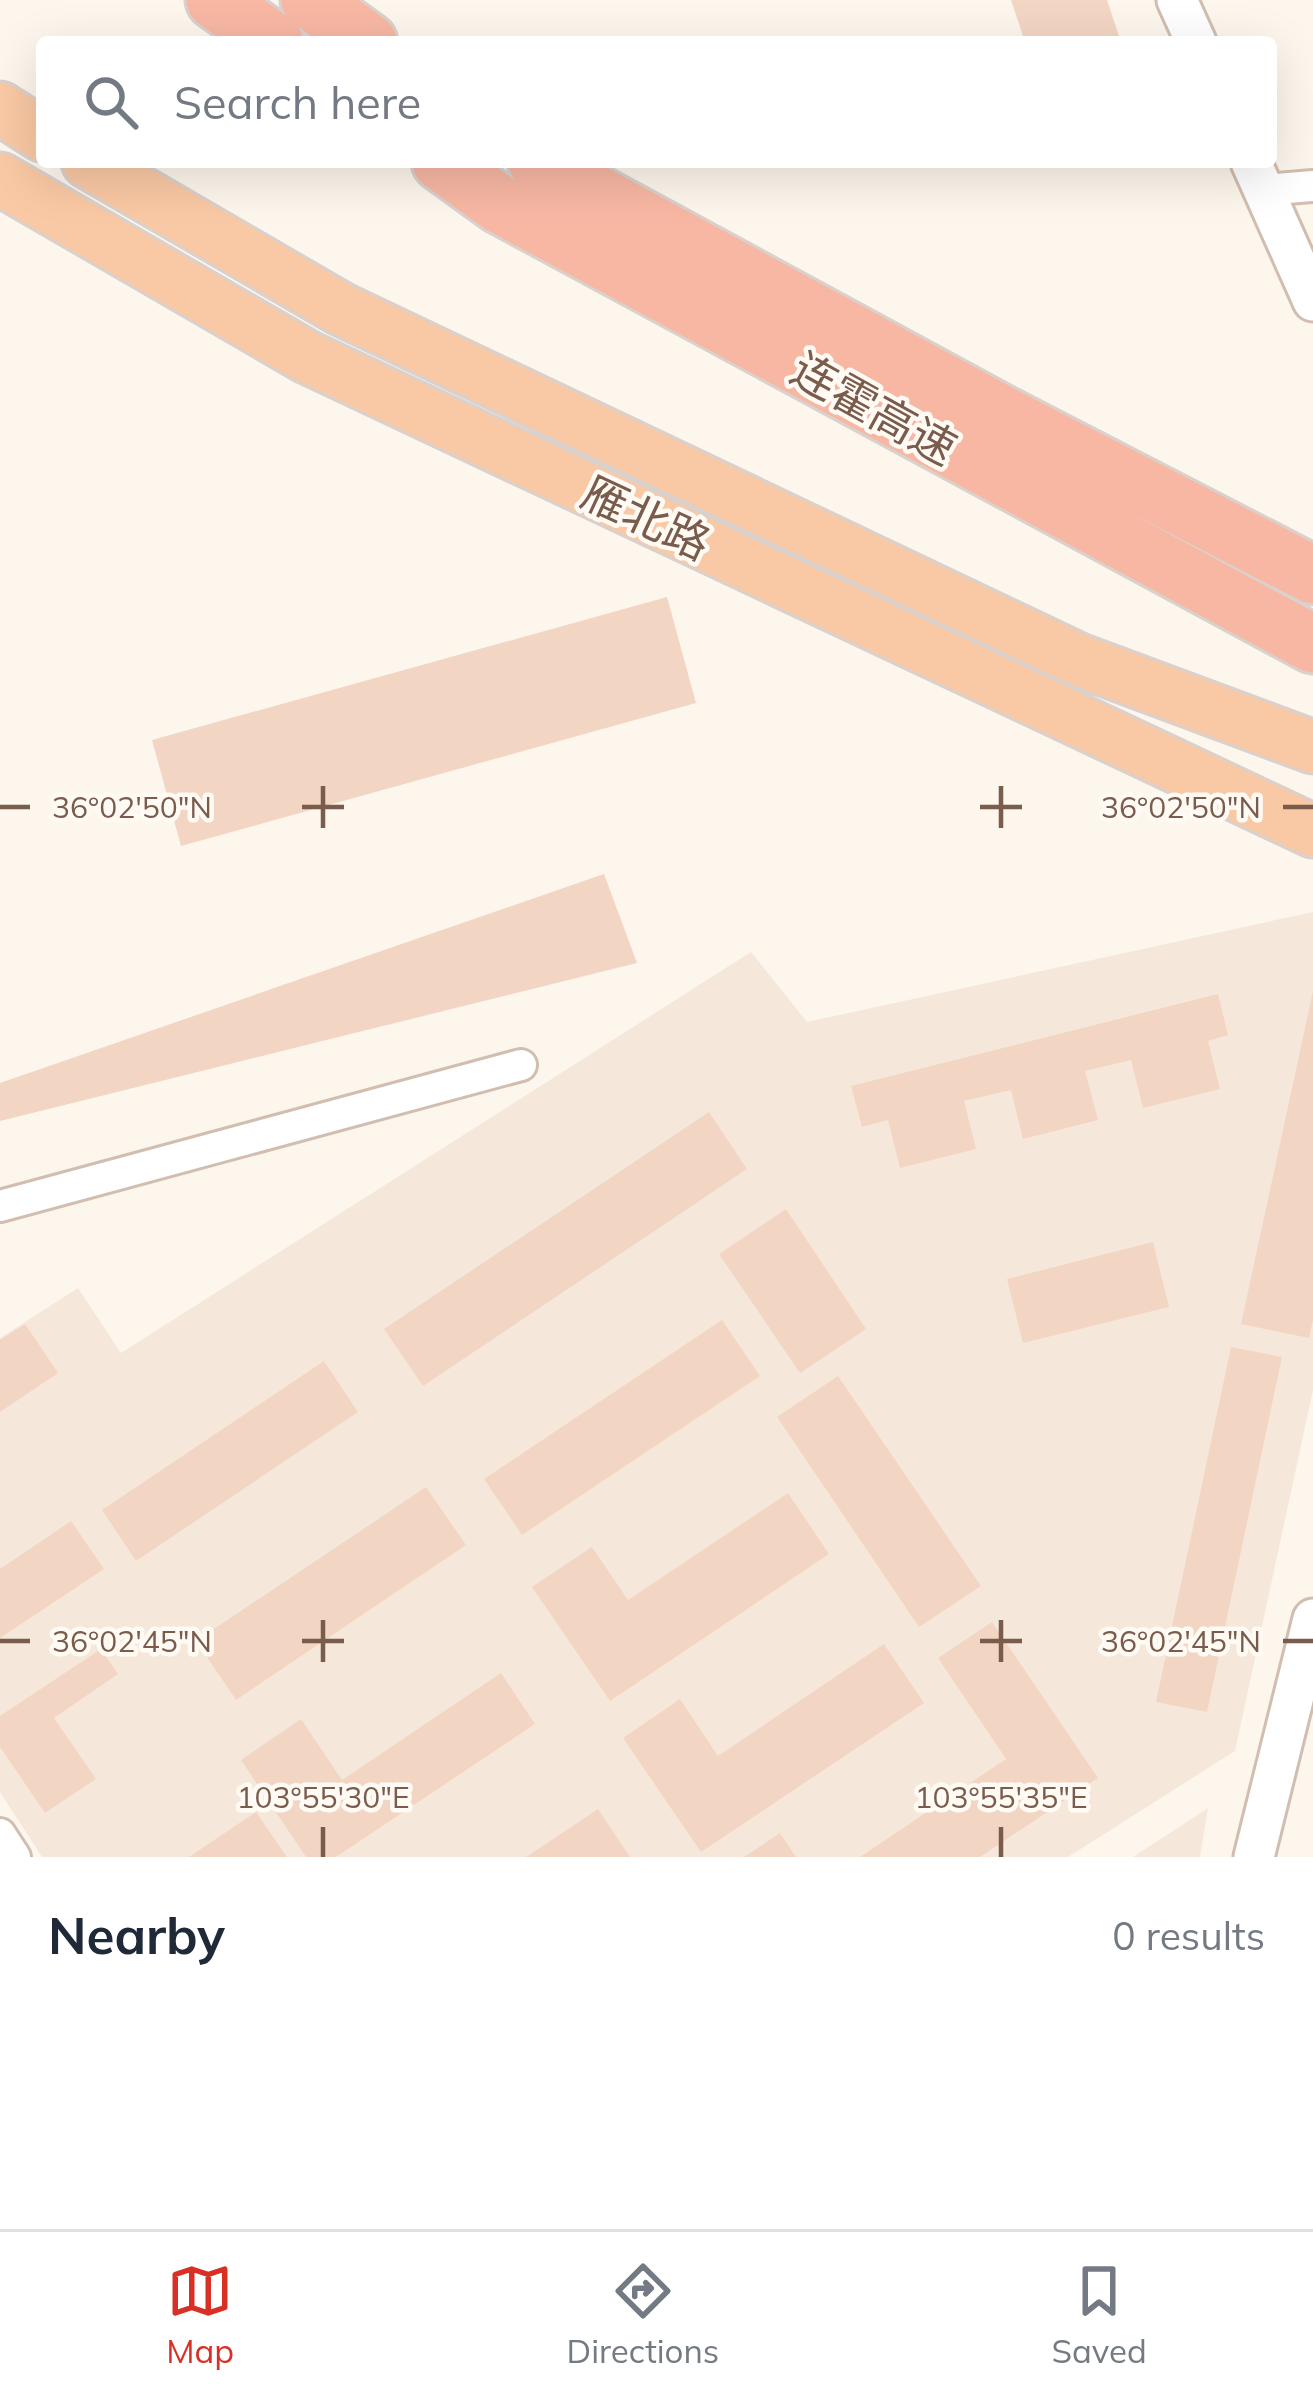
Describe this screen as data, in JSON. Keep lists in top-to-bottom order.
{
  "streets": {
    "highway": ["连霍高速", "雁北路"]
  },
  "page": {
    "search": "Search here",
    "heading": ["Nearby", "0 results"],
    "nav": ["Map", "Directions", "Saved"]
  },
  "coordinates": [
    "36°02'50\"N",
    "36°02'45\"N",
    "103°55'30\"E",
    "103°55'35\"E"
  ]
}
